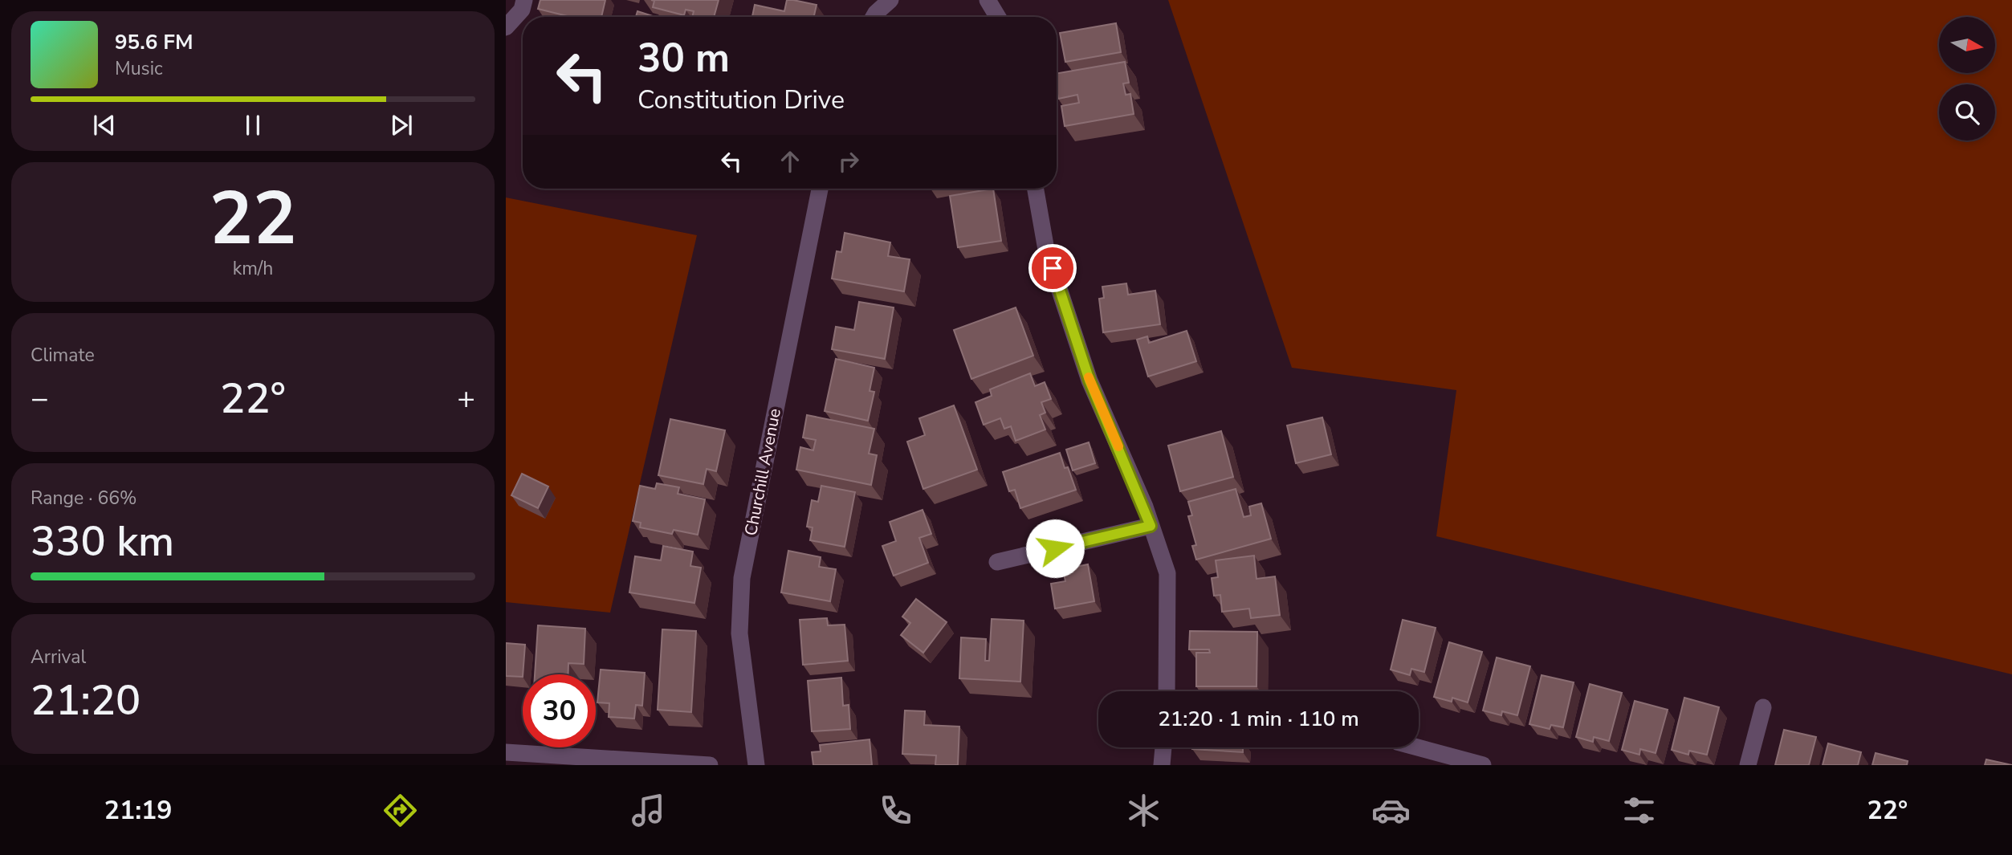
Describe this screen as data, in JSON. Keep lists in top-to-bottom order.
{
  "streets": {
    "street": ["Churchill Avenue"]
  },
  "north": "right",
  "page": {
    "turn": ["30 m", "Constitution Drive"],
    "song": ["95.6 FM", "Music"],
    "tile": [
      ["22", "km/h"],
      "Climate",
      ["Range · 66%", "330 km"],
      ["Arrival", "21:20"]
    ],
    "heat": ["−", "22°", "+"],
    "limit": "30",
    "trip": "21:20 · 1 min · 110 m",
    "tabs": ["21:19", "22°"]
  }
}
